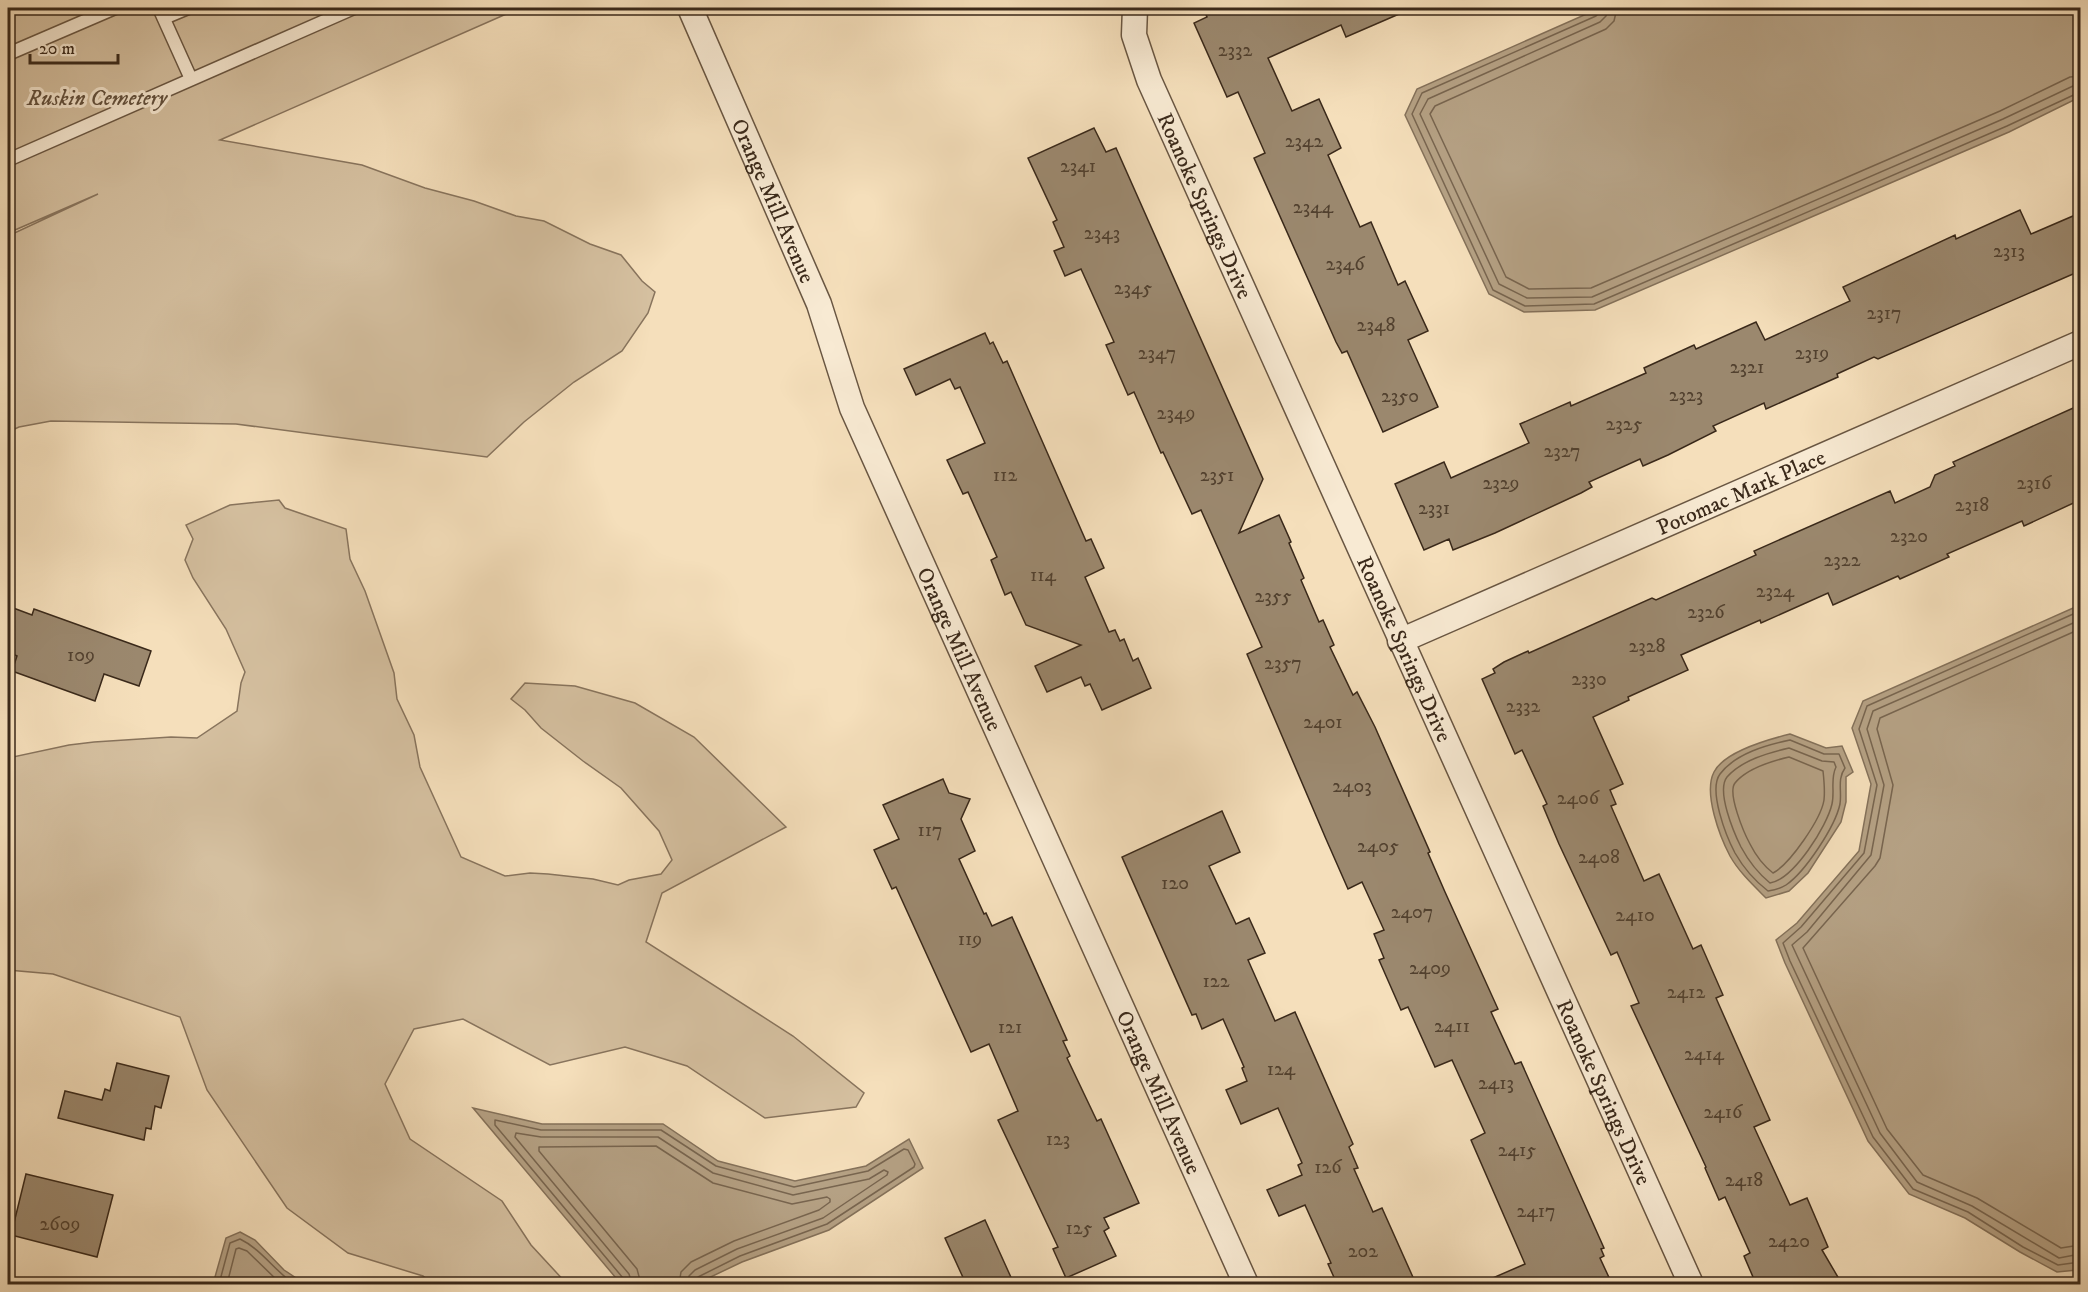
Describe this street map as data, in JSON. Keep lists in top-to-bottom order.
{
  "streets": {
    "street": ["Orange Mill Avenue", "Roanoke Springs Drive", "Potomac Mark Place"]
  },
  "crossings": [
    ["Roanoke Springs Drive", "Potomac Mark Place"]
  ],
  "parks": ["Ruskin Cemetery"],
  "house_numbers": [
    "2332",
    "2342",
    "2341",
    "2344",
    "2343",
    "2313",
    "2346",
    "2345",
    "2317",
    "2348",
    "2347",
    "2319",
    "2321",
    "2323",
    "2350",
    "2349",
    "2325",
    "2327",
    "112",
    "2351",
    "2329",
    "2316",
    "2318",
    "2331",
    "2320",
    "2322",
    "114",
    "2324",
    "2355",
    "2326",
    "2328",
    "109",
    "2357",
    "2330",
    "2332",
    "2401",
    "2403",
    "2406",
    "117",
    "2405",
    "2408",
    "120",
    "2407",
    "2410",
    "119",
    "2409",
    "122",
    "2412",
    "2411",
    "121",
    "2414",
    "124",
    "2413",
    "2416",
    "123",
    "2415",
    "126",
    "2418",
    "2417",
    "2609",
    "125",
    "2420",
    "202"
  ],
  "scale_bar": "20 m"
}
